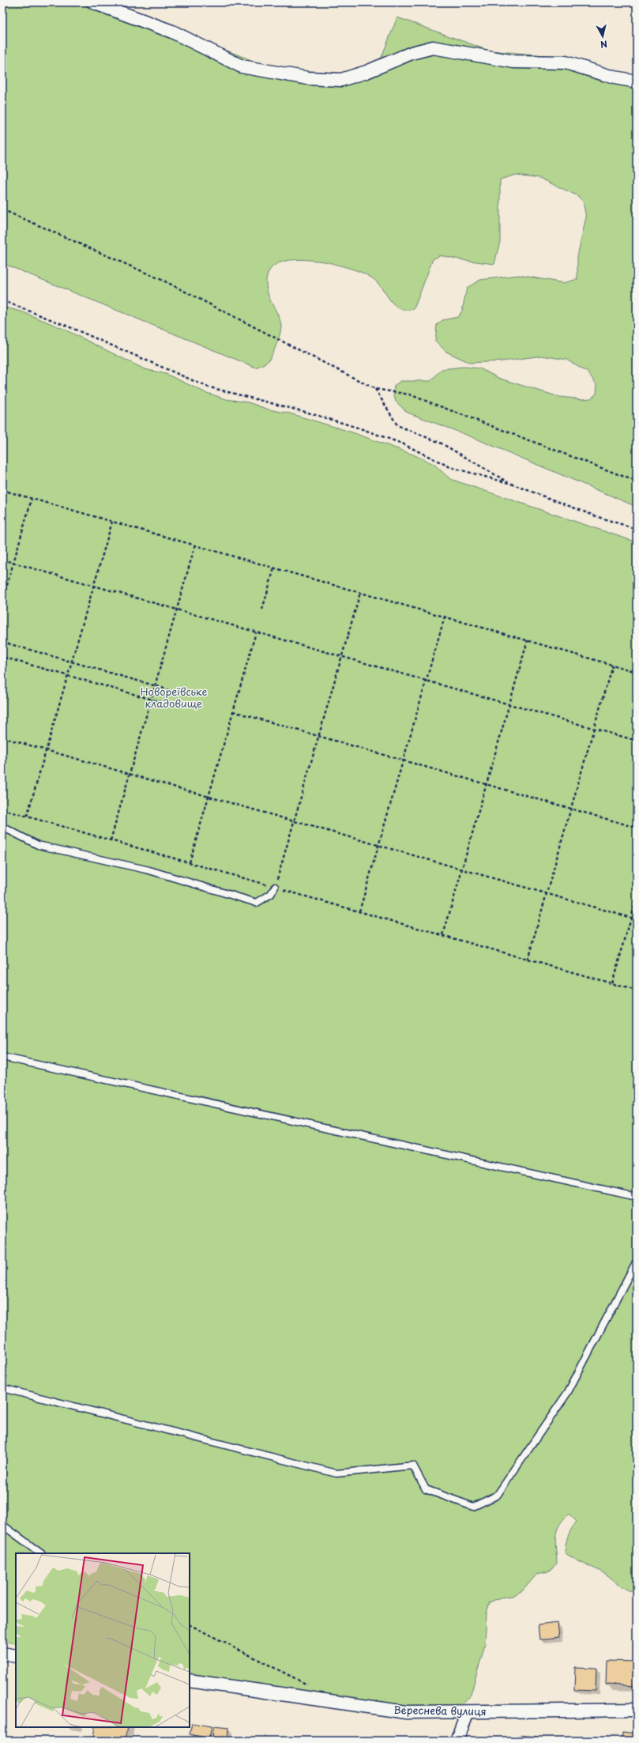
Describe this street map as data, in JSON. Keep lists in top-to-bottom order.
{
  "streets": {
    "street": ["Вереснева вулиця"]
  },
  "parks": ["Новореївське кладовище"],
  "north": "bottom"
}
